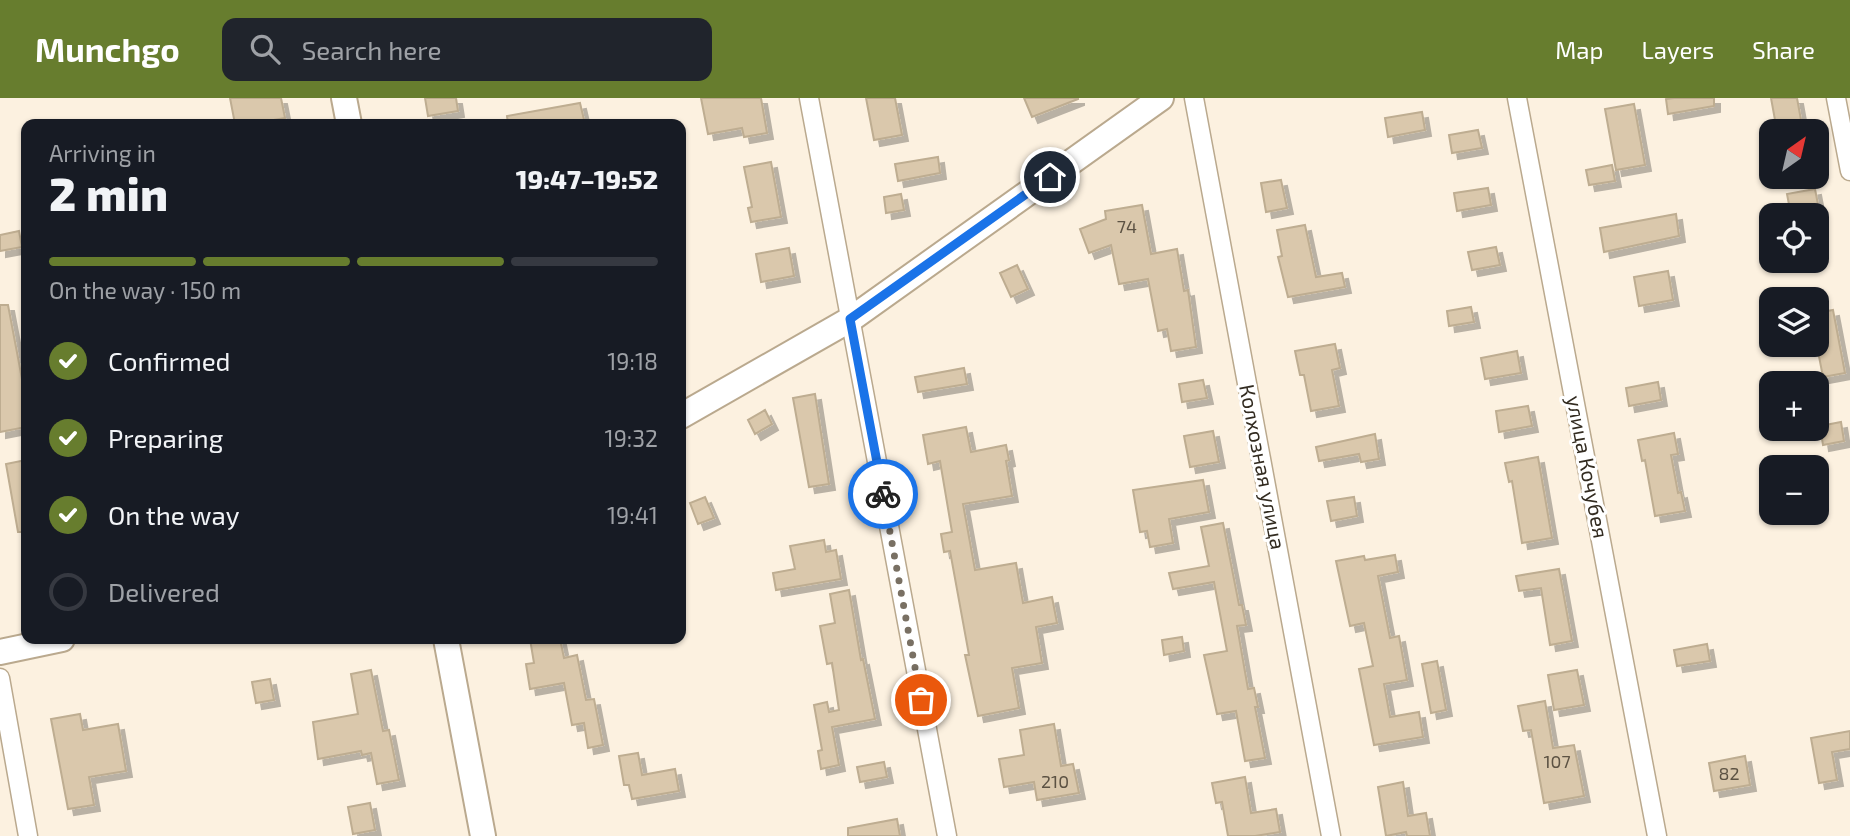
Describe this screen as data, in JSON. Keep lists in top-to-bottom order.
{
  "streets": {
    "street": ["Колхозная улица", "улица Кочубея"]
  },
  "house_numbers": [
    "74",
    "107",
    "82",
    "210"
  ],
  "north": "top right",
  "page": {
    "header": "Munchgo",
    "search": "Search here",
    "nav": ["Map", "Layers", "Share"],
    "map_buttons": ["+", "−"],
    "heading": ["2 min", "Arriving in", "19:47–19:52"],
    "bar": "On the way · 150 m",
    "list": [
      ["Confirmed", "19:18"],
      ["Preparing", "19:32"],
      ["On the way", "19:41"],
      "Delivered"
    ]
  }
}
